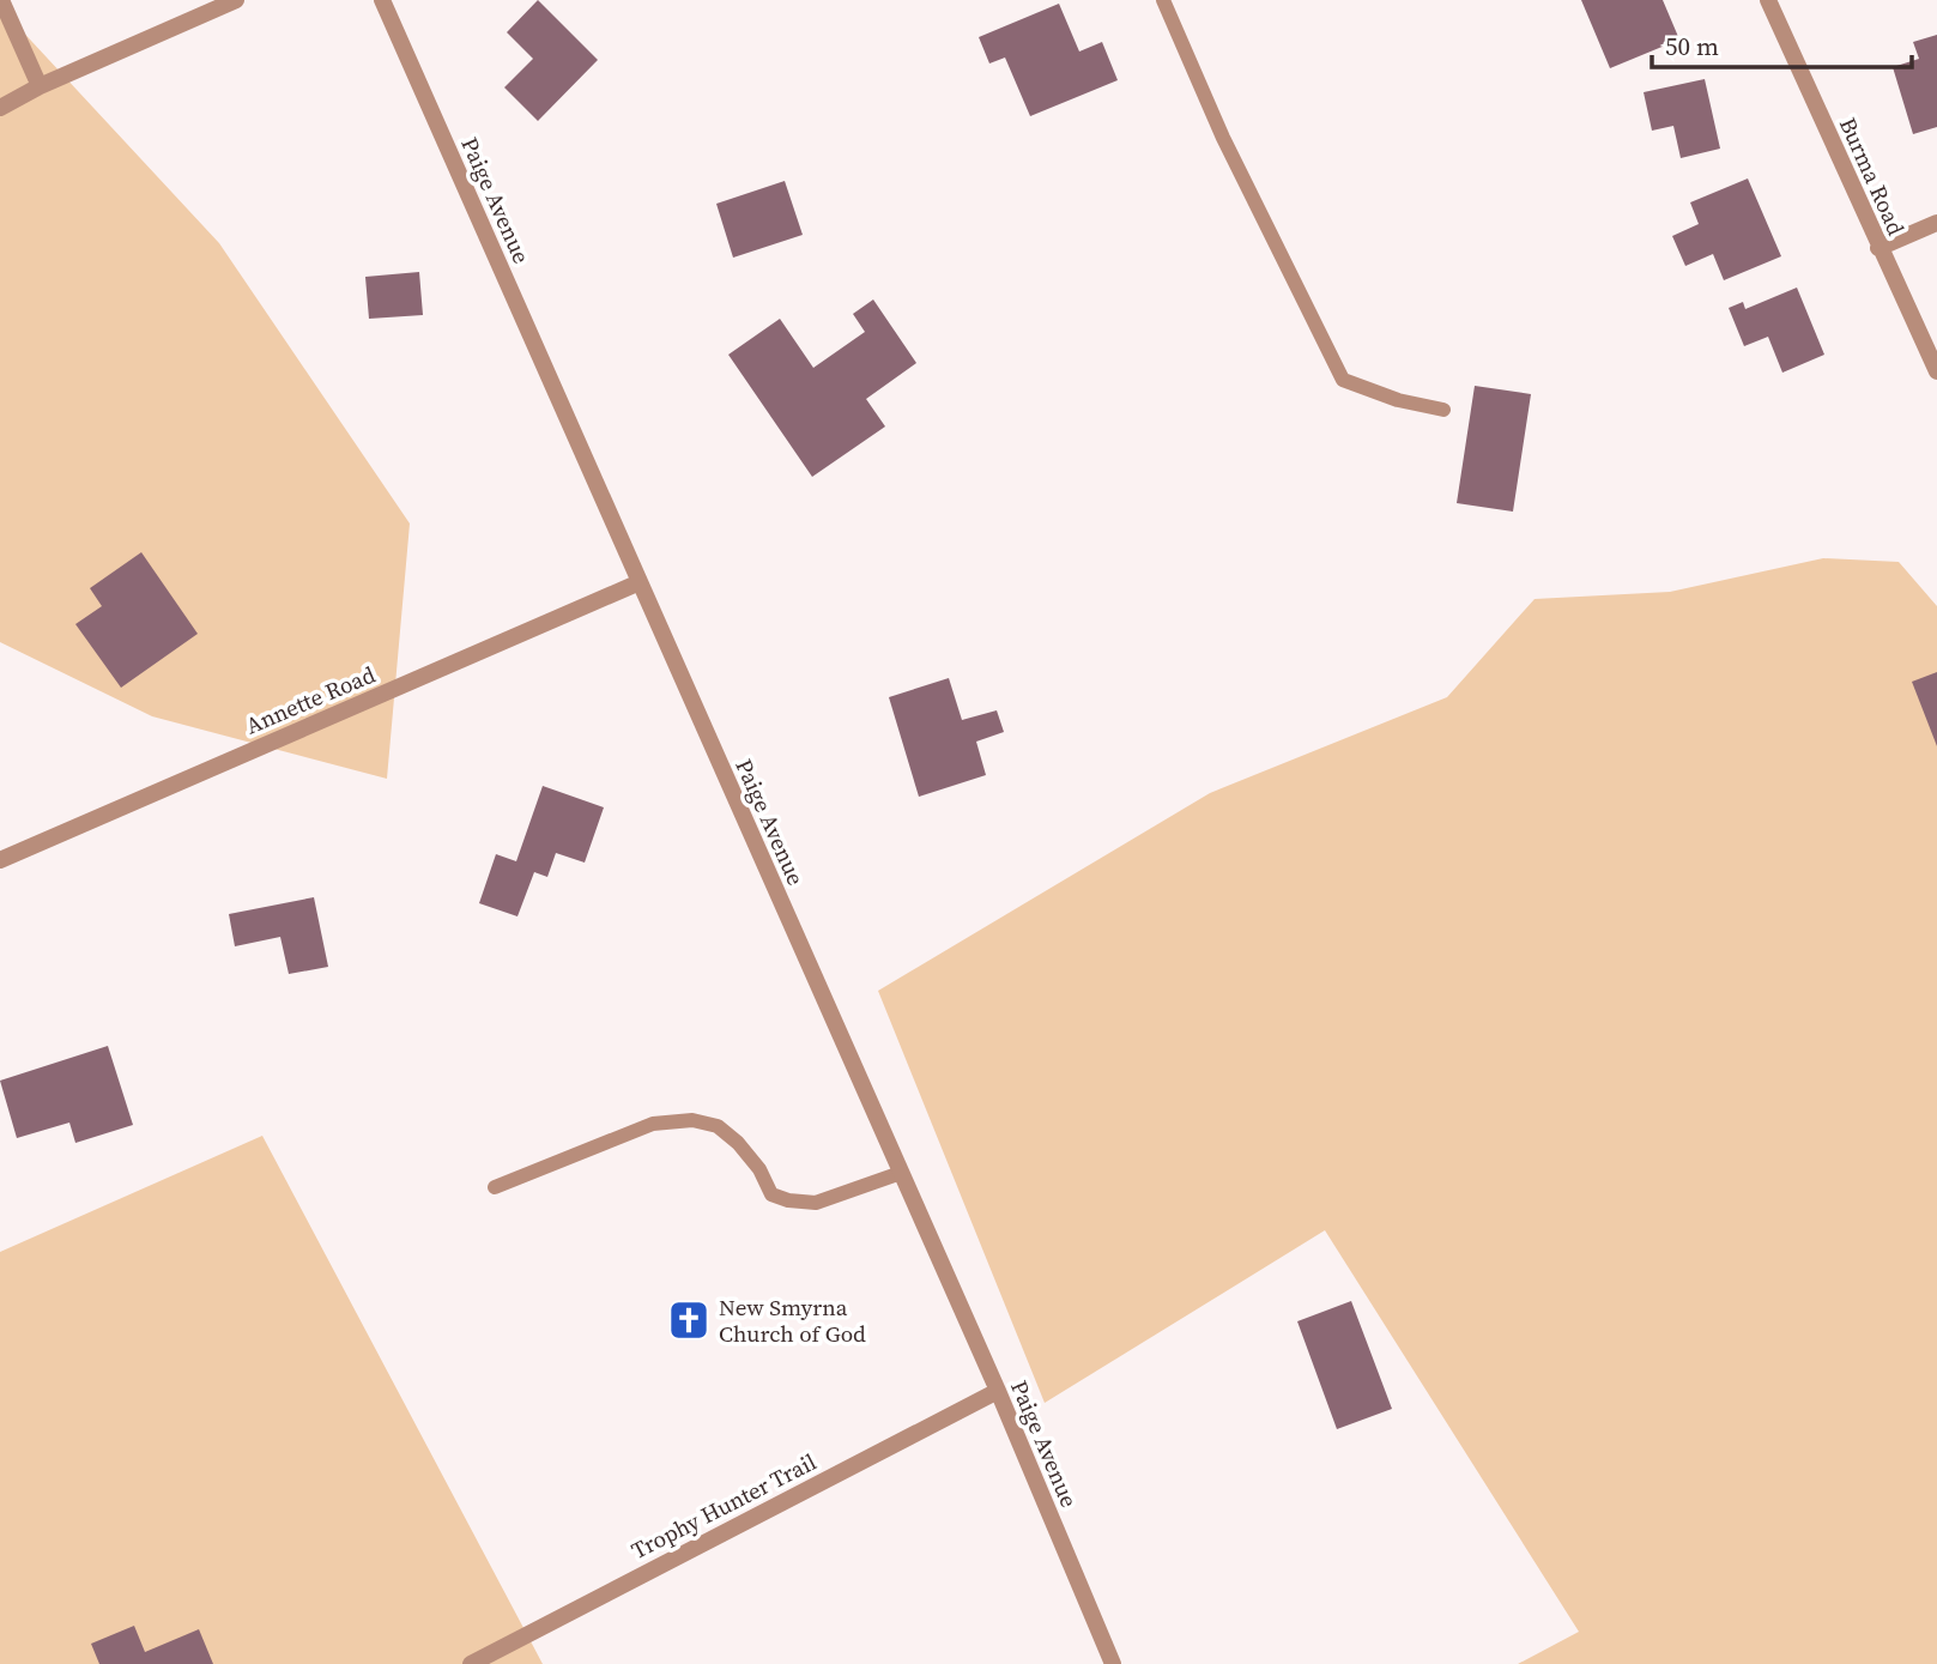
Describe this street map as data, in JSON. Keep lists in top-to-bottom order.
{
  "streets": {
    "street": [
      "Burma Road",
      "Paige Avenue",
      "Annette Road",
      "Trophy Hunter Trail"
    ]
  },
  "crossings": [
    ["Paige Avenue", "Annette Road"],
    ["Paige Avenue", "Trophy Hunter Trail"]
  ],
  "places": {
    "church": ["New Smyrna Church of God"]
  },
  "scale_bar": "50 m"
}
